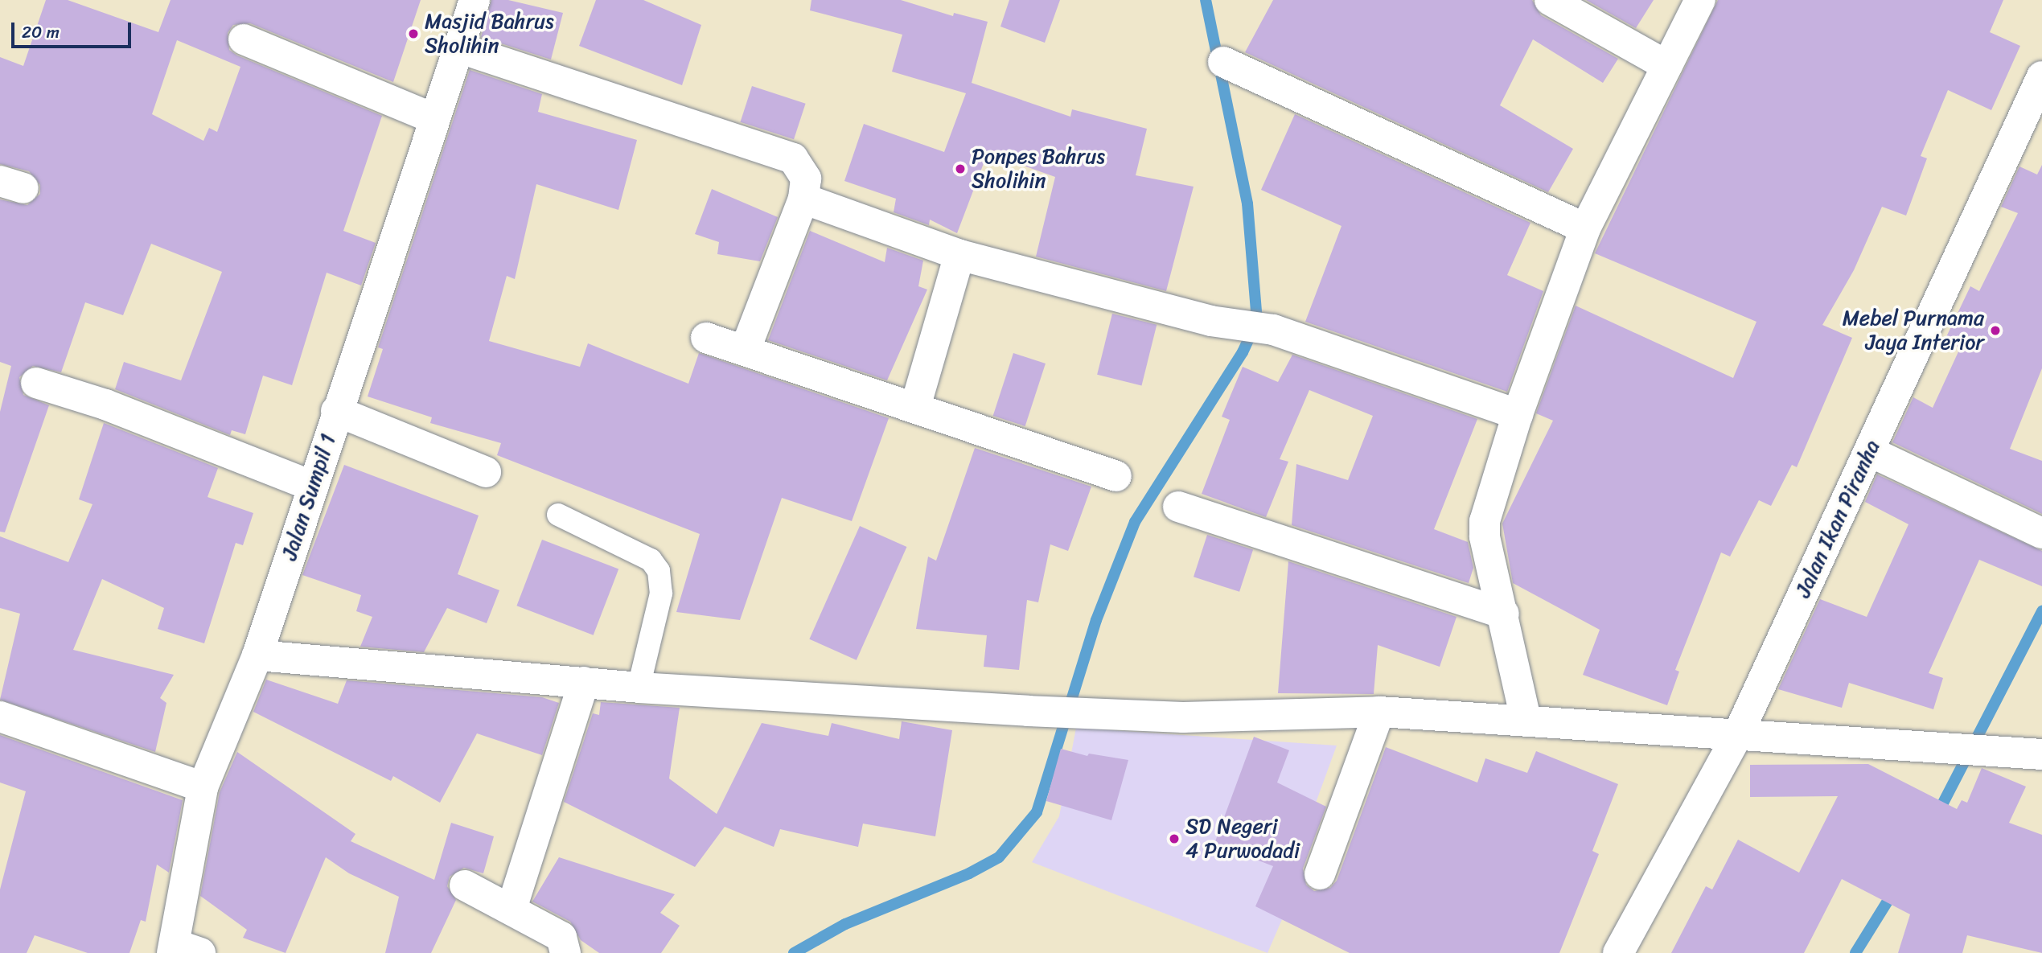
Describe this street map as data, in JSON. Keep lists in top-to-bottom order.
{
  "streets": {
    "street": ["Jalan Sumpil 1", "Jalan Ikan Piranha"]
  },
  "places": [
    "Masjid Bahrus Sholihin",
    "Ponpes Bahrus Sholihin",
    "Mebel Purnama Jaya Interior",
    "SD Negeri 4 Purwodadi"
  ],
  "scale_bar": "20 m"
}
